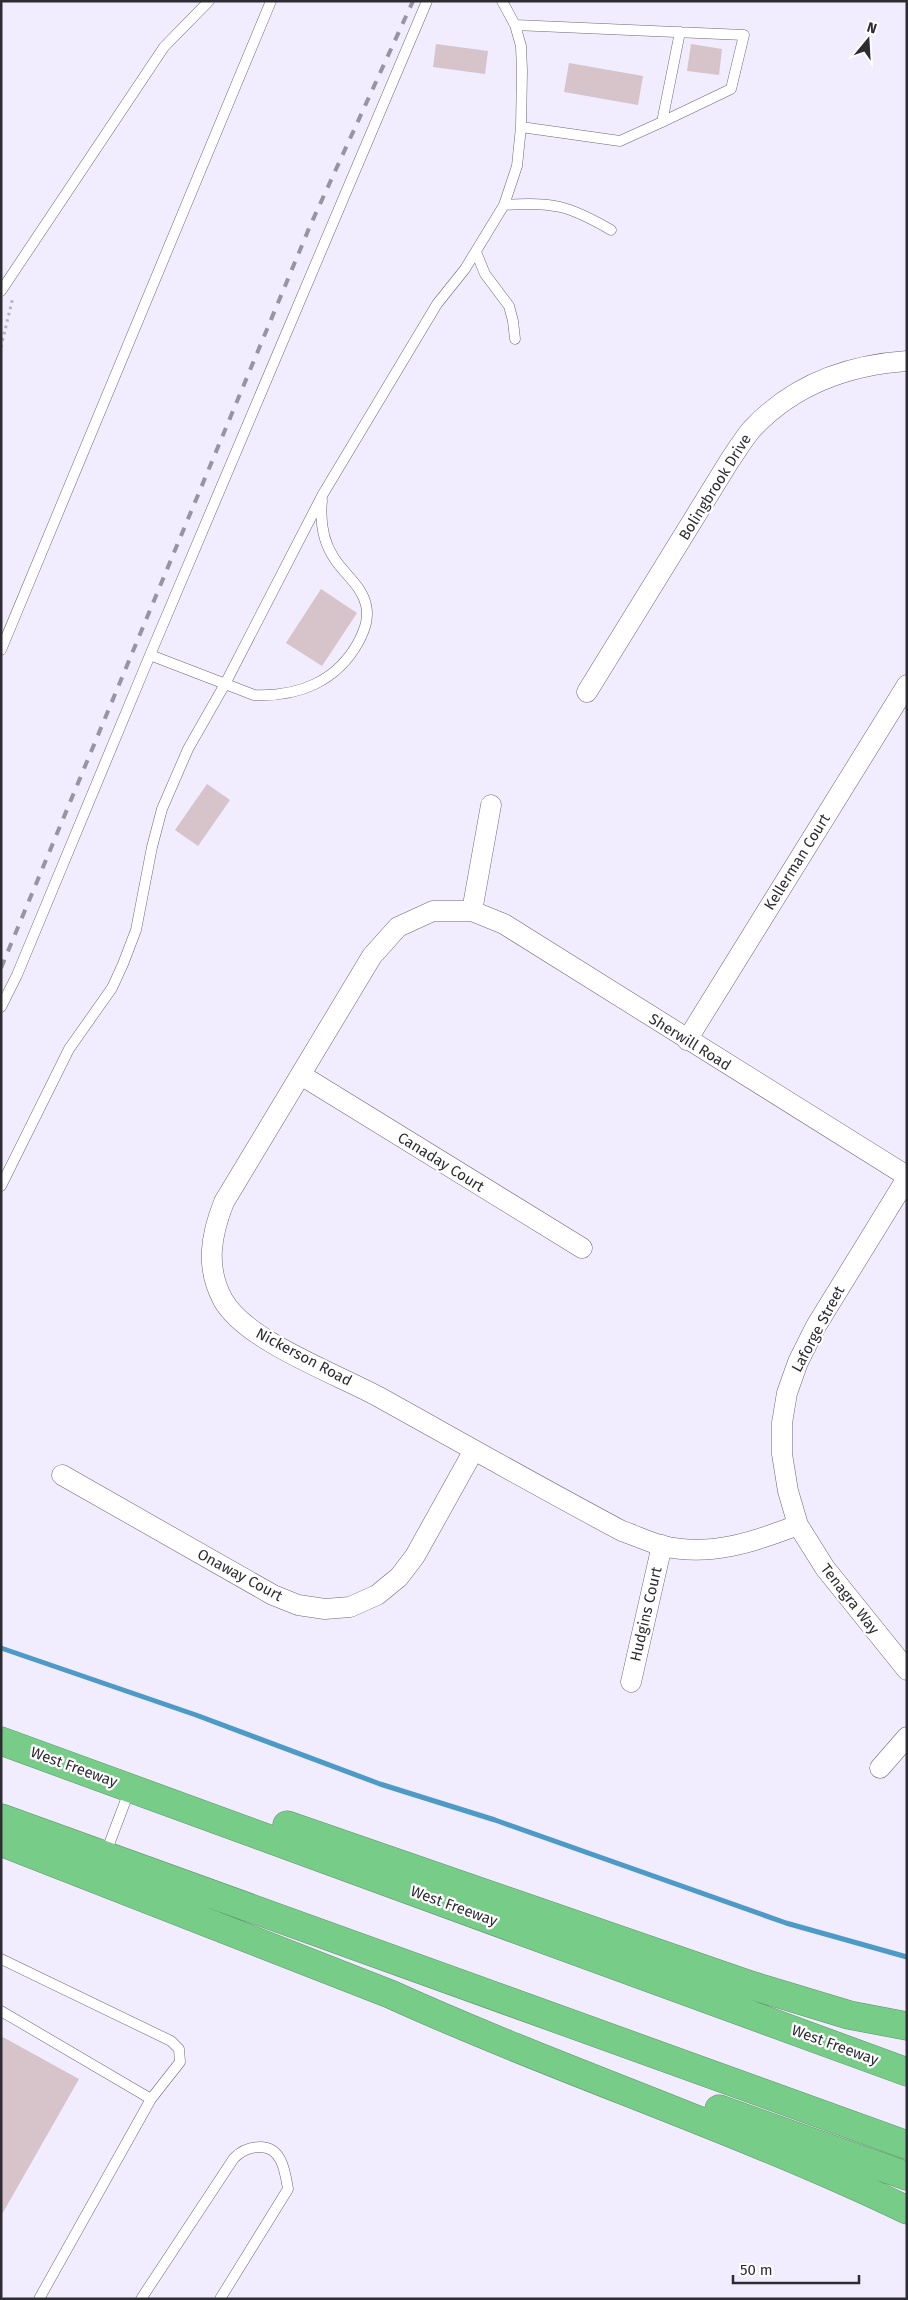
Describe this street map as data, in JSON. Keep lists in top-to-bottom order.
{
  "streets": {
    "highway": ["West Freeway"],
    "street": [
      "Bolingbrook Drive",
      "Kellerman Court",
      "Sherwill Road",
      "Canaday Court",
      "Laforge Street",
      "Nickerson Road",
      "Onaway Court",
      "Tenagra Way",
      "Hudgins Court"
    ]
  },
  "crossings": [
    ["Kellerman Court", "Sherwill Road"],
    ["Sherwill Road", "Laforge Street"],
    ["Sherwill Road", "Nickerson Road"],
    ["Canaday Court", "Nickerson Road"],
    ["Laforge Street", "Nickerson Road"],
    ["Laforge Street", "Tenagra Way"],
    ["Nickerson Road", "Onaway Court"],
    ["Nickerson Road", "Tenagra Way"],
    ["Nickerson Road", "Hudgins Court"]
  ],
  "scale_bar": "50 m",
  "north": "top"
}
